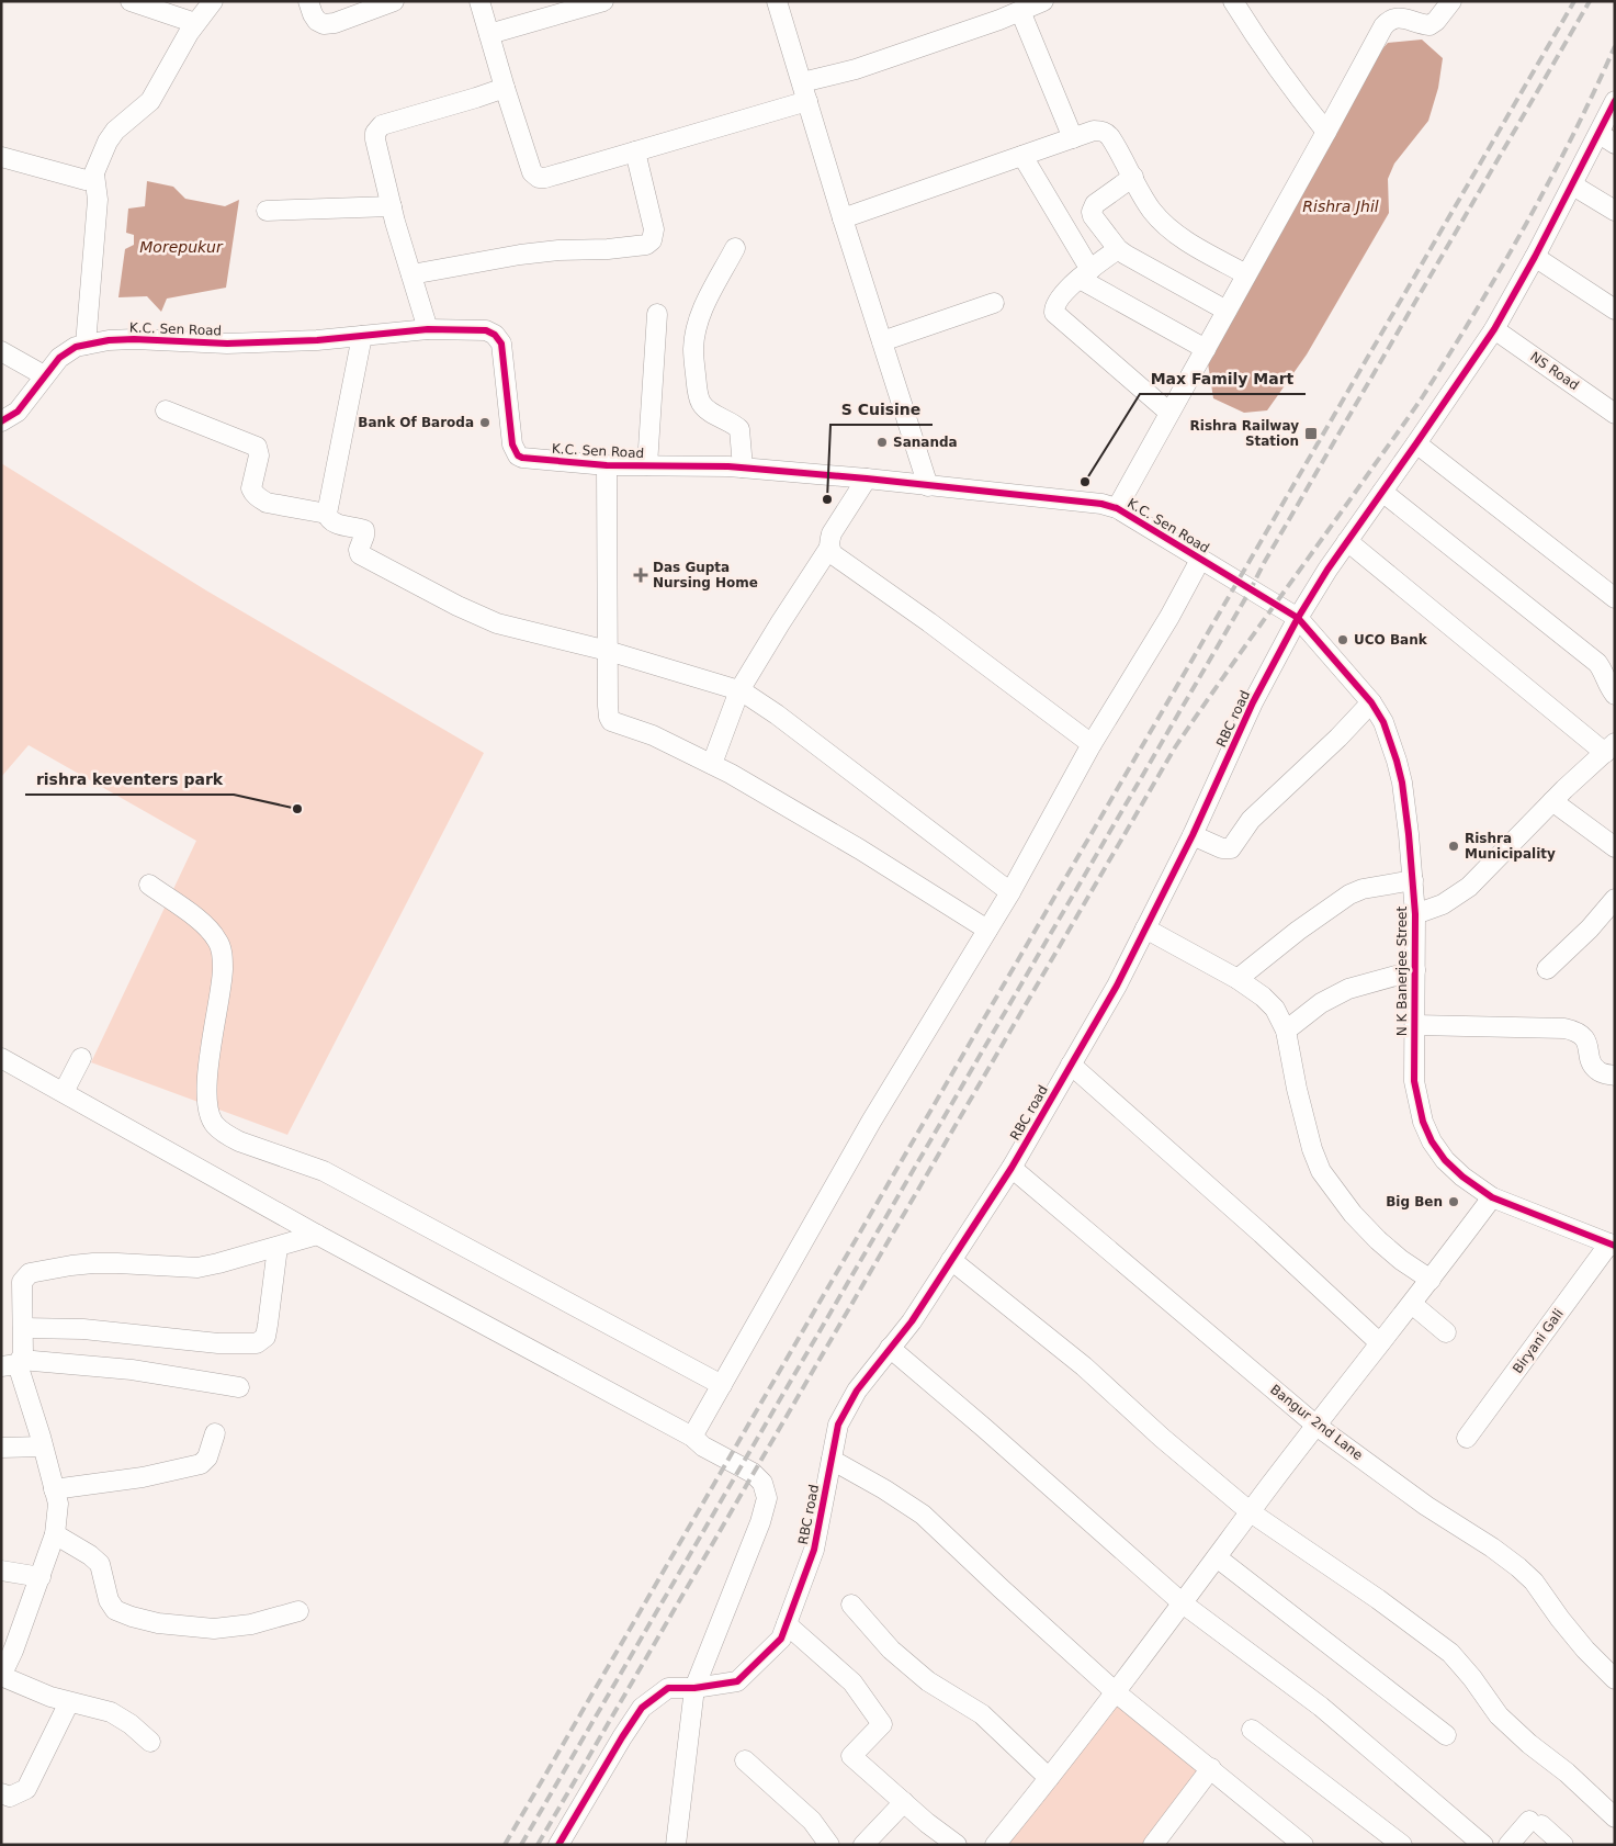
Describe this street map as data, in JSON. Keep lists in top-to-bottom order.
{
  "streets": {
    "street": [
      "K.C. Sen Road",
      "NS Road",
      "RBC road",
      "N K Banerjee Street",
      "Biryani Gali",
      "Bangur 2nd Lane"
    ]
  },
  "crossings": [
    ["K.C. Sen Road", "RBC road"],
    ["K.C. Sen Road", "N K Banerjee Street"],
    ["NS Road", "RBC road"],
    ["RBC road", "N K Banerjee Street"],
    ["RBC road", "Bangur 2nd Lane"],
    ["N K Banerjee Street", "Biryani Gali"]
  ],
  "water": ["Rishra Jhil", "Morepukur"],
  "places": {
    "other": [
      "Bank Of Baroda",
      "Sananda",
      "Max Family Mart",
      "S Cuisine",
      "UCO Bank",
      "rishra keventers park",
      "Rishra Municipality",
      "Big Ben"
    ],
    "transit": ["Rishra Railway Station"],
    "health": ["Das Gupta Nursing Home"]
  }
}
